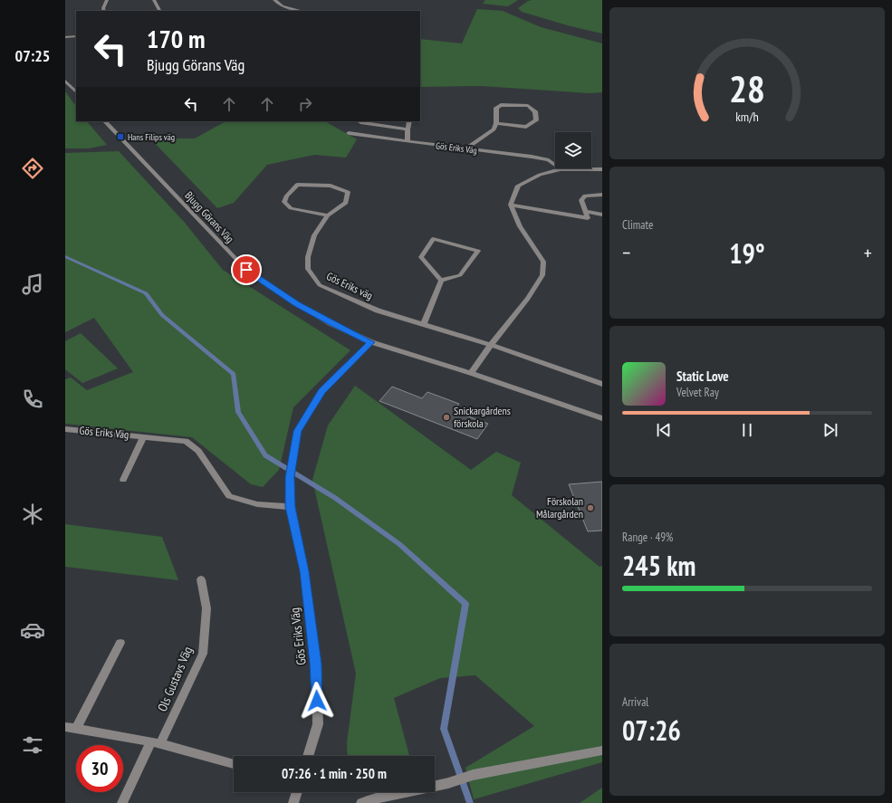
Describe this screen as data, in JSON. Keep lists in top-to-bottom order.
{
  "streets": {
    "street": [
      "Gös Eriks Väg",
      "Bjugg Görans Väg",
      "Gös Eriks väg",
      "Ols Gustavs Väg"
    ]
  },
  "crossings": [
    ["Gös Eriks Väg", "Bjugg Görans Väg"],
    ["Gös Eriks Väg", "Gös Eriks väg"]
  ],
  "places": {
    "transit": ["Hans Filips väg"],
    "other": ["Snickargårdens förskola", "Förskolan Målargården"]
  },
  "page": {
    "tabs": "07:25",
    "turn": ["170 m", "Bjugg Görans Väg"],
    "tile": [
      "Climate",
      ["Range · 49%", "245 km"],
      ["Arrival", "07:26"]
    ],
    "heat": ["−", "19°", "+"],
    "song": ["Static Love", "Velvet Ray"],
    "limit": "30",
    "trip": "07:26 · 1 min · 250 m",
    "gauge": ["28", "km/h"]
  }
}
